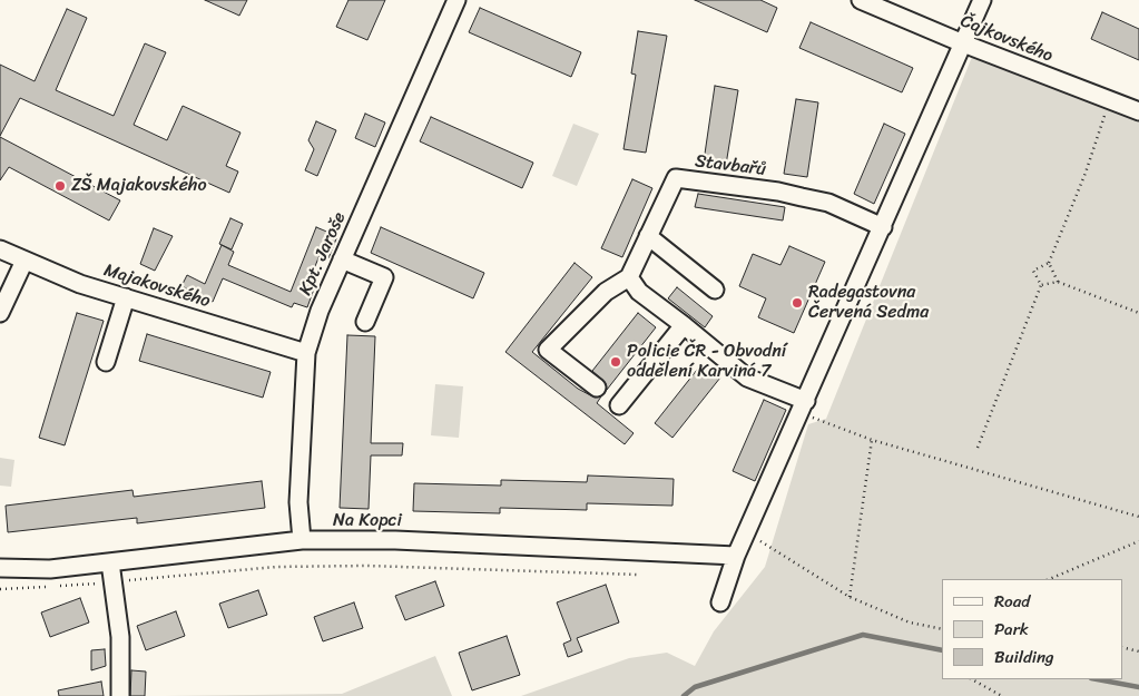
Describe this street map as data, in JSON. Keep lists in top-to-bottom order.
{
  "streets": {
    "street": [
      "Čajkovského",
      "Stavbařů",
      "Kpt. Jaroše",
      "Majakovského",
      "Na Kopci"
    ]
  },
  "crossings": [
    ["Kpt. Jaroše", "Majakovského"],
    ["Kpt. Jaroše", "Na Kopci"]
  ],
  "places": ["ZŠ Majakovského", "Radegastovna Červená Sedma", "Policie ČR - Obvodní oddělení Karviná 7"],
  "legend": ["Road", "Park", "Building"]
}
